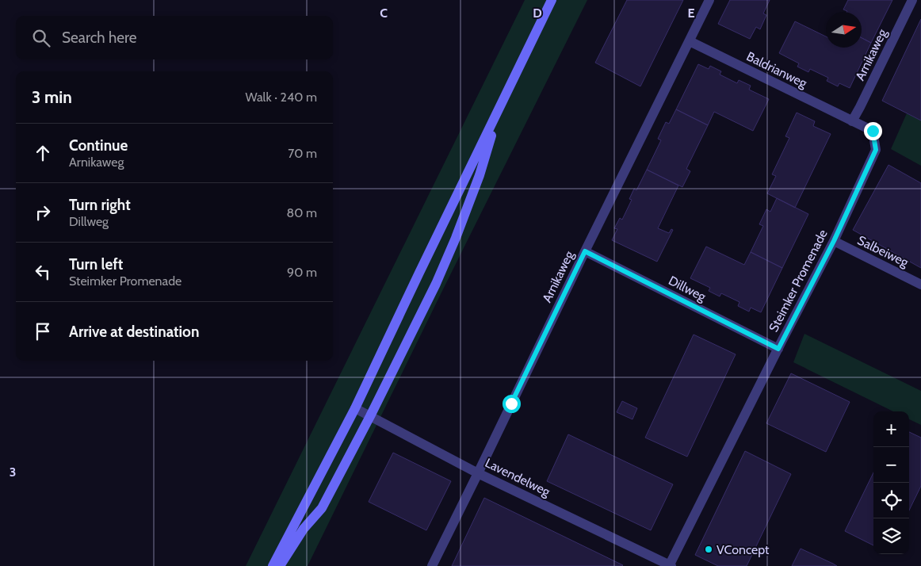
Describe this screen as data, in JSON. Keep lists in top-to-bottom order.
{
  "streets": {
    "street": [
      "Arnikaweg",
      "Baldrianweg",
      "Salbeiweg",
      "Steimker Promenade",
      "Dillweg",
      "Lavendelweg"
    ]
  },
  "crossings": [
    ["Arnikaweg", "Baldrianweg"],
    ["Arnikaweg", "Steimker Promenade"],
    ["Arnikaweg", "Dillweg"],
    ["Arnikaweg", "Lavendelweg"],
    ["Baldrianweg", "Steimker Promenade"],
    ["Salbeiweg", "Steimker Promenade"],
    ["Steimker Promenade", "Dillweg"],
    ["Steimker Promenade", "Lavendelweg"]
  ],
  "places": ["VConcept"],
  "north": "right",
  "page": {
    "search": "Search here",
    "heading": ["3 min", "Walk · 240 m"],
    "list": [
      ["Continue", "Arnikaweg", "70 m"],
      ["Turn right", "Dillweg", "80 m"],
      ["Turn left", "Steimker Promenade", "90 m"],
      "Arrive at destination"
    ],
    "map_buttons": ["+", "−"]
  },
  "grid": {
    "columns": ["C", "D", "E"],
    "rows": ["3"]
  }
}
